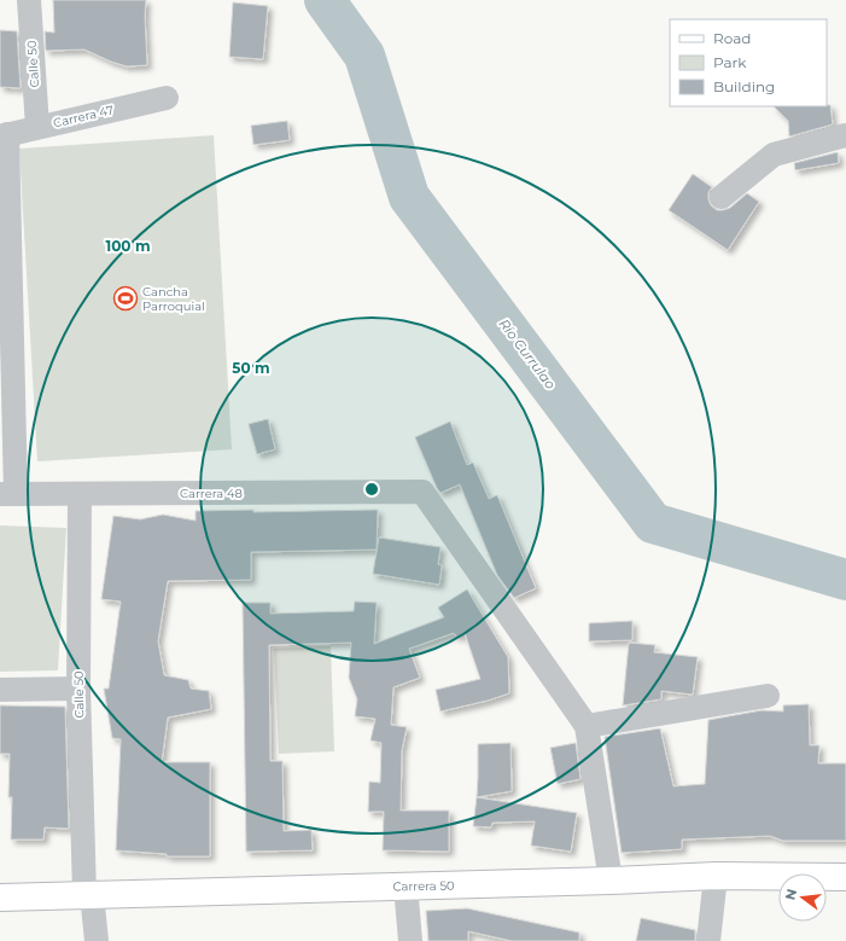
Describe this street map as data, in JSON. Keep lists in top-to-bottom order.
{
  "streets": {
    "main road": ["Carrera 50"],
    "street": ["Calle 50", "Carrera 47", "Carrera 48"]
  },
  "crossings": [
    ["Calle 50", "Carrera 47"],
    ["Calle 50", "Carrera 48"],
    ["Calle 50", "Carrera 50"]
  ],
  "water": ["Río Currulao"],
  "places": {
    "sports": ["Cancha Parroquial"]
  },
  "legend": ["Road", "Park", "Building"],
  "north": "left",
  "rings": ["100 m", "50 m"]
}
